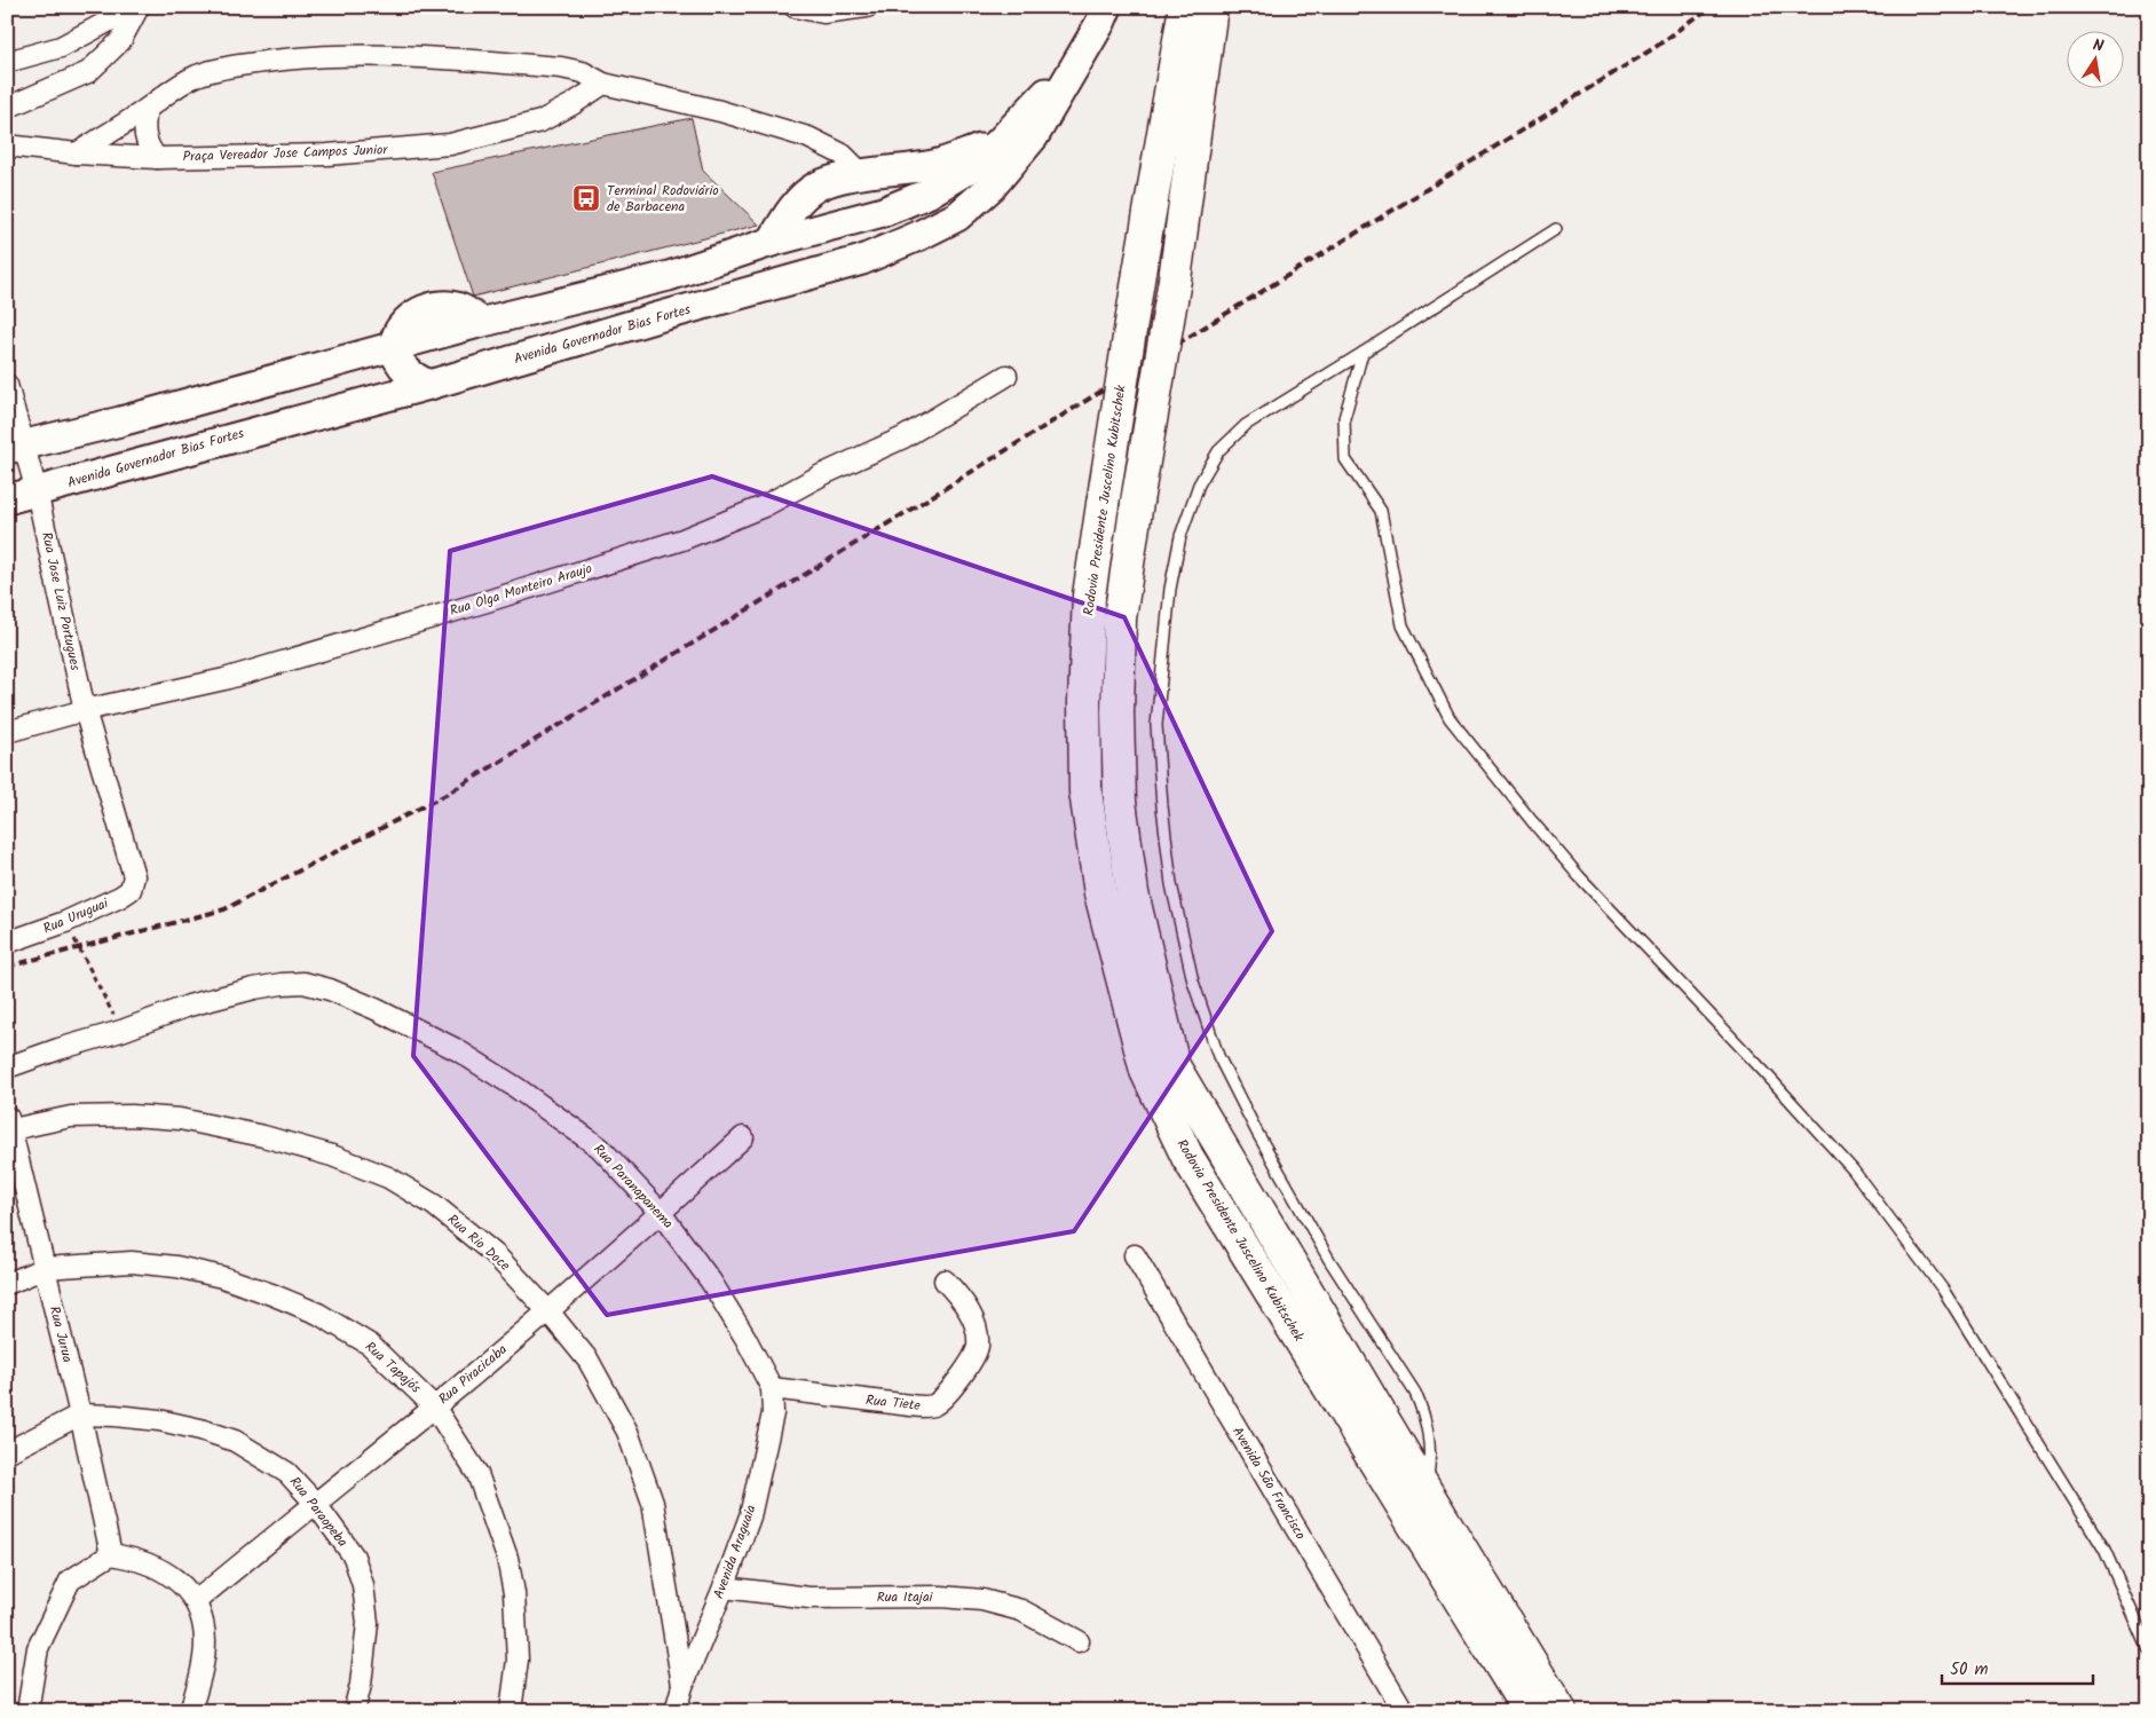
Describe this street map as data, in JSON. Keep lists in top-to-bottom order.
{
  "streets": {
    "highway": ["Rodovia Presidente Juscelino Kubitschek"],
    "main road": ["Avenida Governador Bias Fortes"],
    "street": [
      "Praça Vereador Jose Campos Junior",
      "Rua Olga Monteiro Araujo",
      "Rua Jose Luiz Portugues",
      "Rua Uruguai",
      "Rua Paranapanema",
      "Rua Rio Doce",
      "Rua Jurua",
      "Rua Tapajós",
      "Rua Piracicaba",
      "Rua Tiete",
      "Avenida São Francisco",
      "Rua Paraopeba",
      "Avenida Araguaia",
      "Rua Itajai"
    ]
  },
  "crossings": [
    ["Avenida Governador Bias Fortes", "Rua Jose Luiz Portugues"],
    ["Rua Olga Monteiro Araujo", "Rua Jose Luiz Portugues"],
    ["Rua Jose Luiz Portugues", "Rua Uruguai"],
    ["Rua Paranapanema", "Rua Piracicaba"],
    ["Rua Paranapanema", "Rua Tiete"],
    ["Rua Paranapanema", "Avenida Araguaia"],
    ["Rua Rio Doce", "Rua Jurua"],
    ["Rua Rio Doce", "Rua Piracicaba"],
    ["Rua Rio Doce", "Avenida Araguaia"],
    ["Rua Jurua", "Rua Tapajós"],
    ["Rua Jurua", "Rua Paraopeba"],
    ["Rua Tapajós", "Rua Piracicaba"],
    ["Rua Piracicaba", "Rua Paraopeba"],
    ["Rua Tiete", "Avenida Araguaia"],
    ["Avenida Araguaia", "Rua Itajai"]
  ],
  "places": {
    "bus stop": ["Terminal Rodoviário de Barbacena"]
  },
  "scale_bar": "50 m",
  "north": "top"
}
